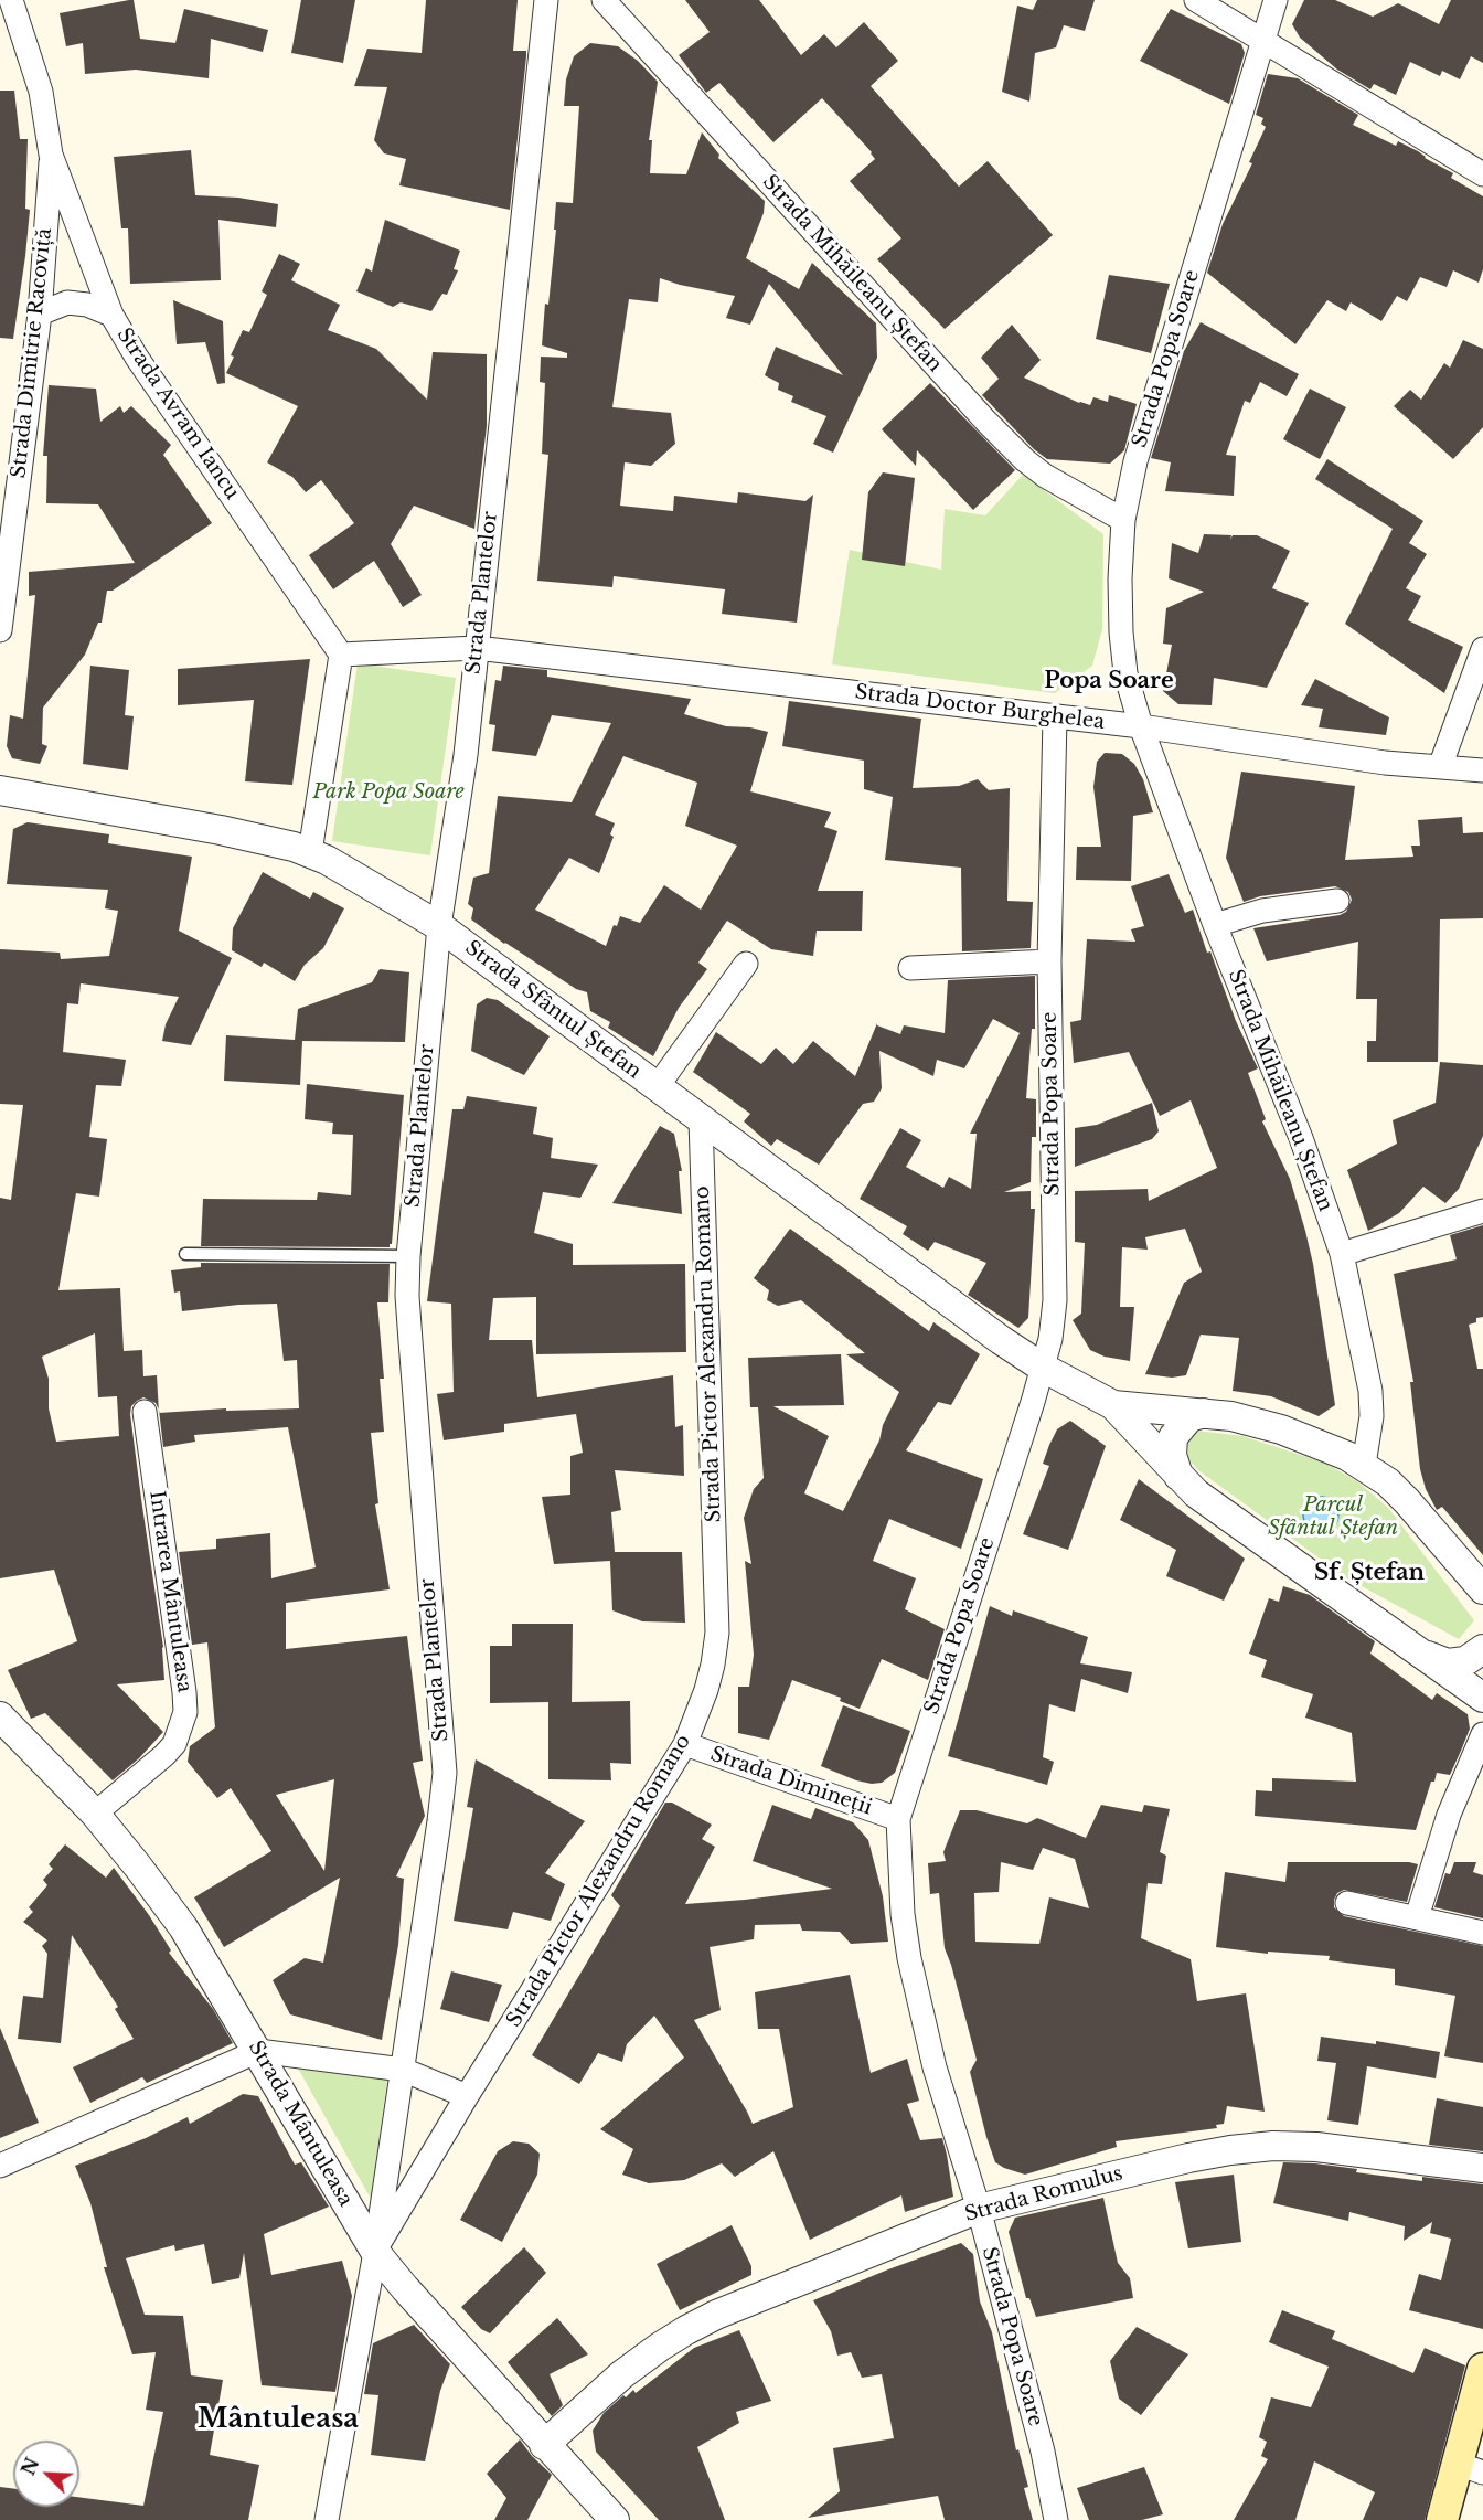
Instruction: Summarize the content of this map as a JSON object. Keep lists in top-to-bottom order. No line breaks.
{"streets":{"street":["Strada Mihăileanu Ștefan","Strada Dimitrie Racoviță","Strada Popa Soare","Strada Avram Iancu","Strada Plantelor","Strada Doctor Burghelea","Strada Sfântul Ștefan","Strada Pictor Alexandru Romano","Intrarea Mântuleasa","Strada Dimineții","Strada Mântuleasa","Strada Romulus"]},"crossings":[["Strada Mihăileanu Ștefan","Strada Popa Soare"],["Strada Mihăileanu Ștefan","Strada Doctor Burghelea"],["Strada Dimitrie Racoviță","Strada Avram Iancu"],["Strada Popa Soare","Strada Doctor Burghelea"],["Strada Popa Soare","Strada Sfântul Ștefan"],["Strada Popa Soare","Strada Dimineții"],["Strada Popa Soare","Strada Romulus"],["Strada Avram Iancu","Strada Doctor Burghelea"],["Strada Plantelor","Strada Doctor Burghelea"],["Strada Plantelor","Strada Sfântul Ștefan"],["Strada Plantelor","Strada Pictor Alexandru Romano"],["Strada Plantelor","Strada Mântuleasa"],["Strada Sfântul Ștefan","Strada Pictor Alexandru Romano"],["Strada Pictor Alexandru Romano","Strada Dimineții"],["Strada Pictor Alexandru Romano","Strada Mântuleasa"],["Intrarea Mântuleasa","Strada Mântuleasa"],["Strada Mântuleasa","Strada Romulus"]],"districts":["Popa Soare","Sf. Ștefan","Mântuleasa"],"parks":["Park Popa Soare","Parcul Sfântul Ștefan"],"north":"top left"}
